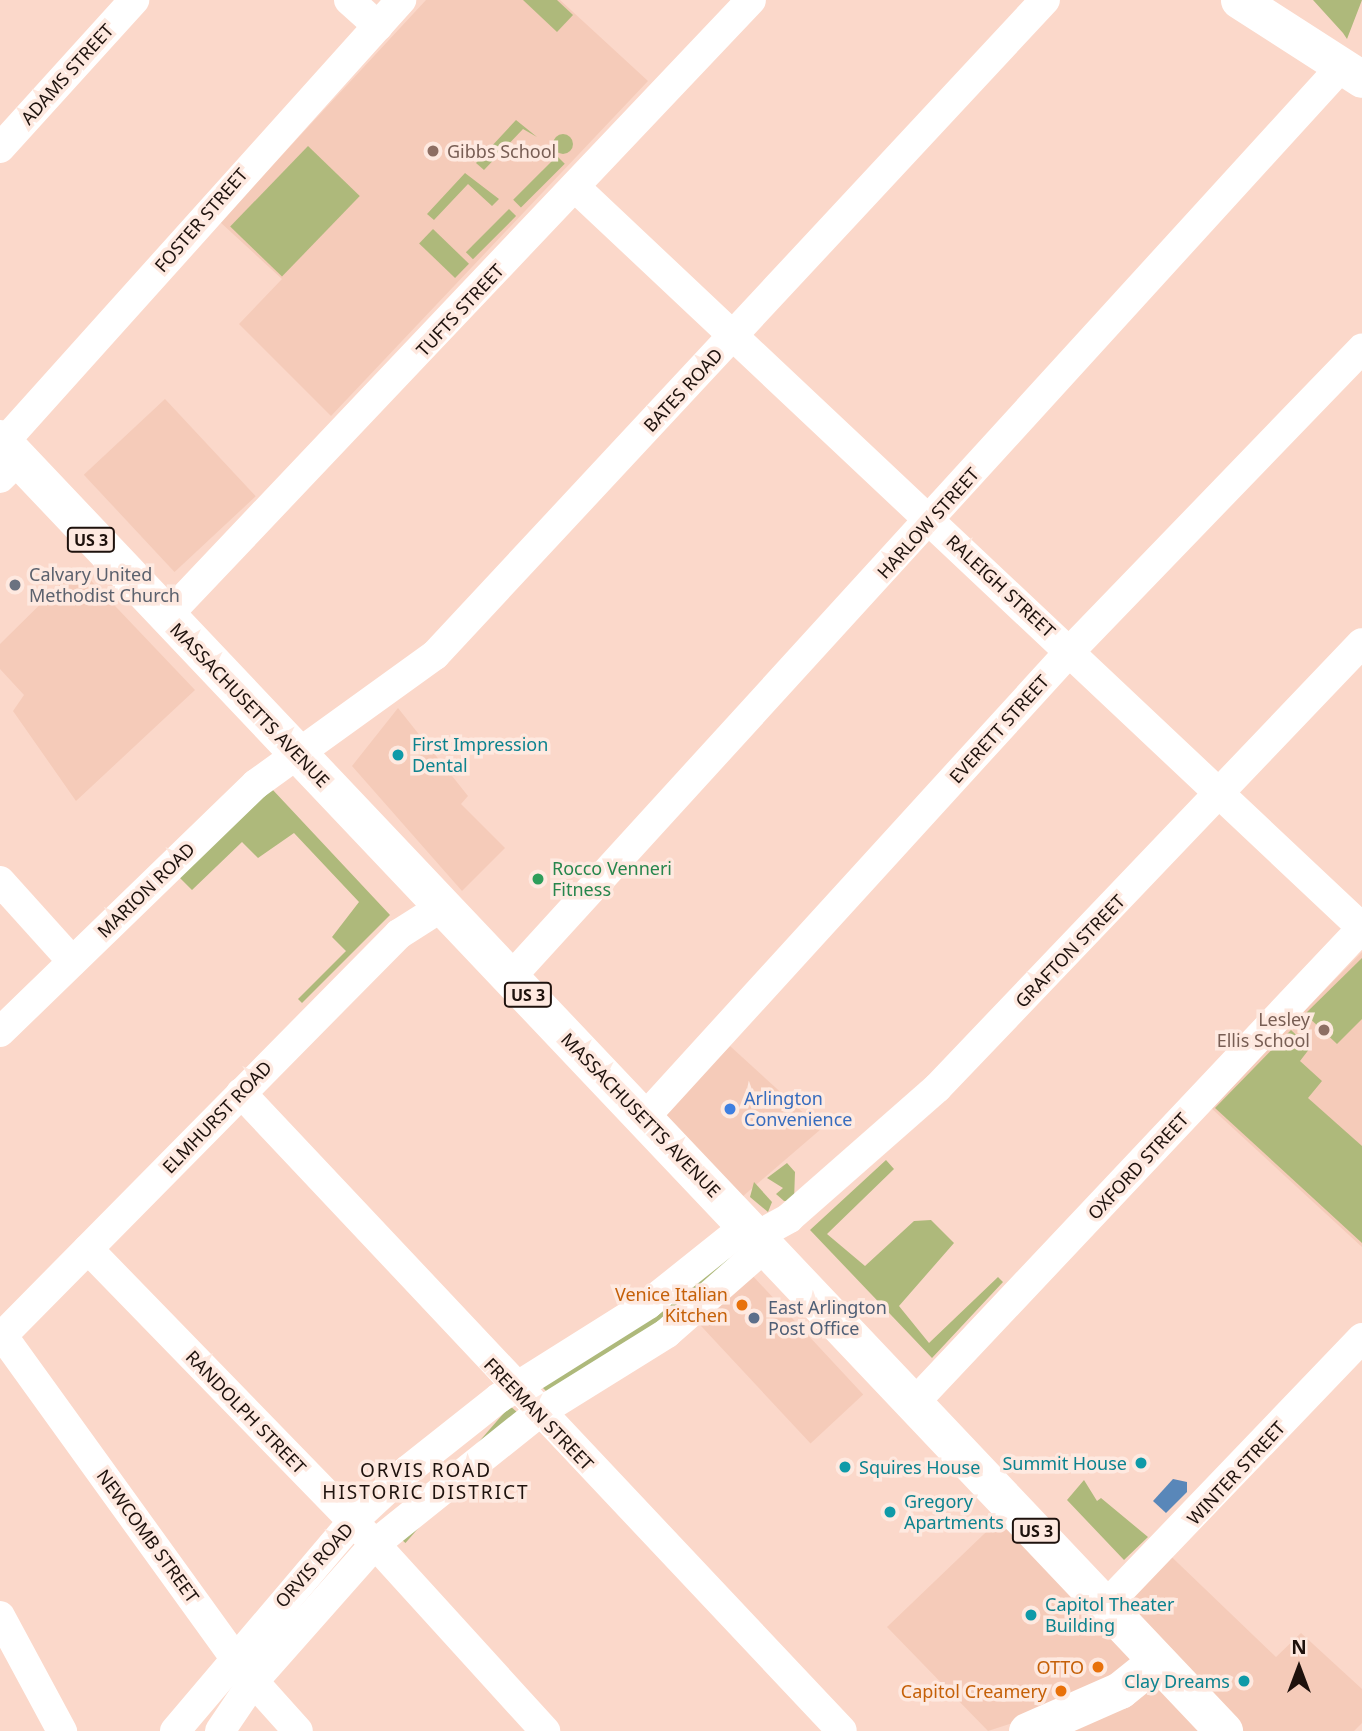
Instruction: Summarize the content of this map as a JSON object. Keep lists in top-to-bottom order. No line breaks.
{"streets":{"highway":["US 3","MASSACHUSETTS AVENUE"],"street":["ADAMS STREET","FOSTER STREET","TUFTS STREET","BATES ROAD","HARLOW STREET","RALEIGH STREET","EVERETT STREET","MARION ROAD","GRAFTON STREET","ELMHURST ROAD","OXFORD STREET","RANDOLPH STREET","FREEMAN STREET","WINTER STREET","NEWCOMB STREET","ORVIS ROAD"]},"crossings":[["FOSTER STREET","MASSACHUSETTS AVENUE"],["TUFTS STREET","RALEIGH STREET"],["TUFTS STREET","MASSACHUSETTS AVENUE"],["BATES ROAD","RALEIGH STREET"],["BATES ROAD","MASSACHUSETTS AVENUE"],["BATES ROAD","MARION ROAD"],["HARLOW STREET","RALEIGH STREET"],["HARLOW STREET","MASSACHUSETTS AVENUE"],["RALEIGH STREET","EVERETT STREET"],["RALEIGH STREET","GRAFTON STREET"],["RALEIGH STREET","OXFORD STREET"],["MASSACHUSETTS AVENUE","EVERETT STREET"],["MASSACHUSETTS AVENUE","MARION ROAD"],["MASSACHUSETTS AVENUE","GRAFTON STREET"],["MASSACHUSETTS AVENUE","ELMHURST ROAD"],["MASSACHUSETTS AVENUE","OXFORD STREET"],["MASSACHUSETTS AVENUE","WINTER STREET"],["MASSACHUSETTS AVENUE","ORVIS ROAD"],["GRAFTON STREET","ORVIS ROAD"],["ELMHURST ROAD","RANDOLPH STREET"],["ELMHURST ROAD","FREEMAN STREET"],["ELMHURST ROAD","NEWCOMB STREET"],["RANDOLPH STREET","ORVIS ROAD"],["FREEMAN STREET","ORVIS ROAD"],["NEWCOMB STREET","ORVIS ROAD"]],"districts":["ORVIS ROAD HISTORIC DISTRICT"],"places":["Gibbs School","Calvary United Methodist Church","First Impression Dental","Rocco Venneri Fitness","Lesley Ellis School","Arlington Convenience","Venice Italian Kitchen","East Arlington Post Office","Summit House","Squires House","Gregory Apartments","Capitol Theater Building","OTTO","Clay Dreams","Capitol Creamery"],"north":"top"}
